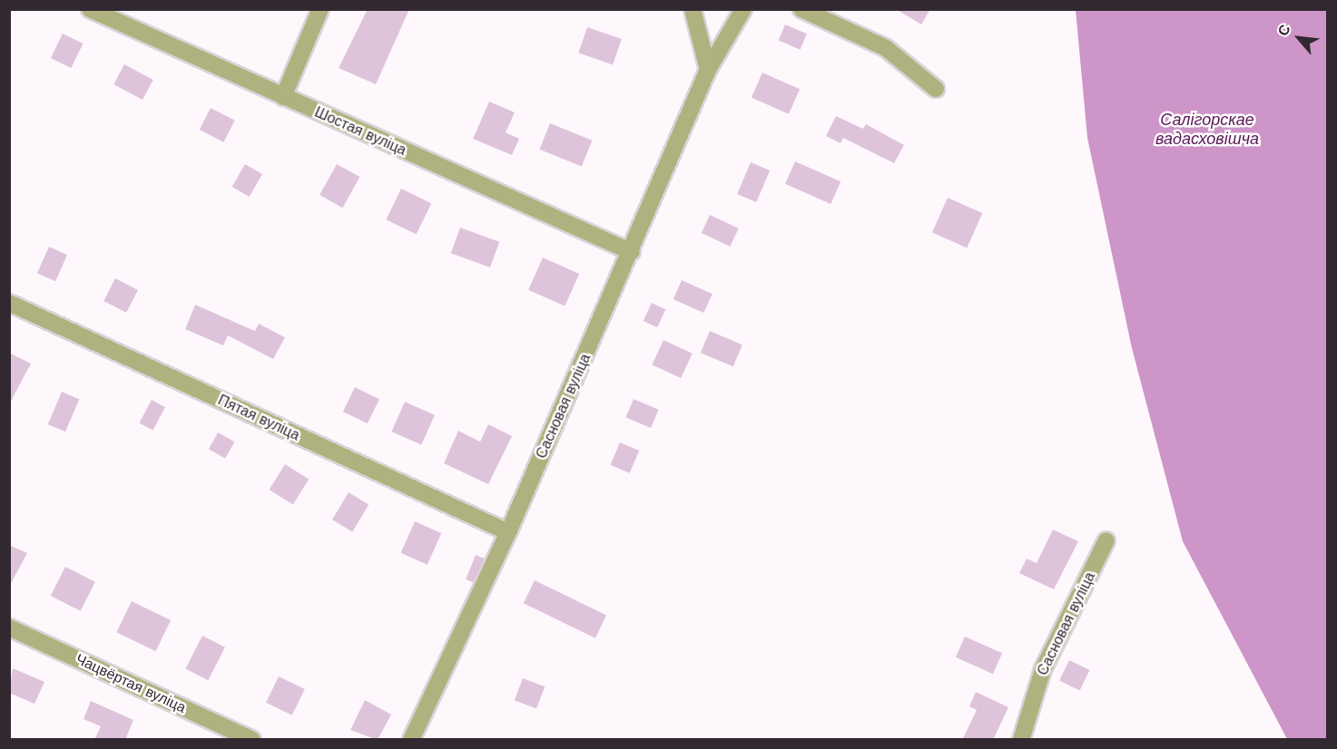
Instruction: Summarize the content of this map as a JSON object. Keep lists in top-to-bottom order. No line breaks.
{"streets":{"street":["Шостая вуліца","Сасновая вуліца","Пятая вуліца","Чацвёртая вуліца"]},"crossings":[["Шостая вуліца","Сасновая вуліца"],["Сасновая вуліца","Пятая вуліца"]],"water":["Салігорскае вадасховішча"],"north":"top left"}
